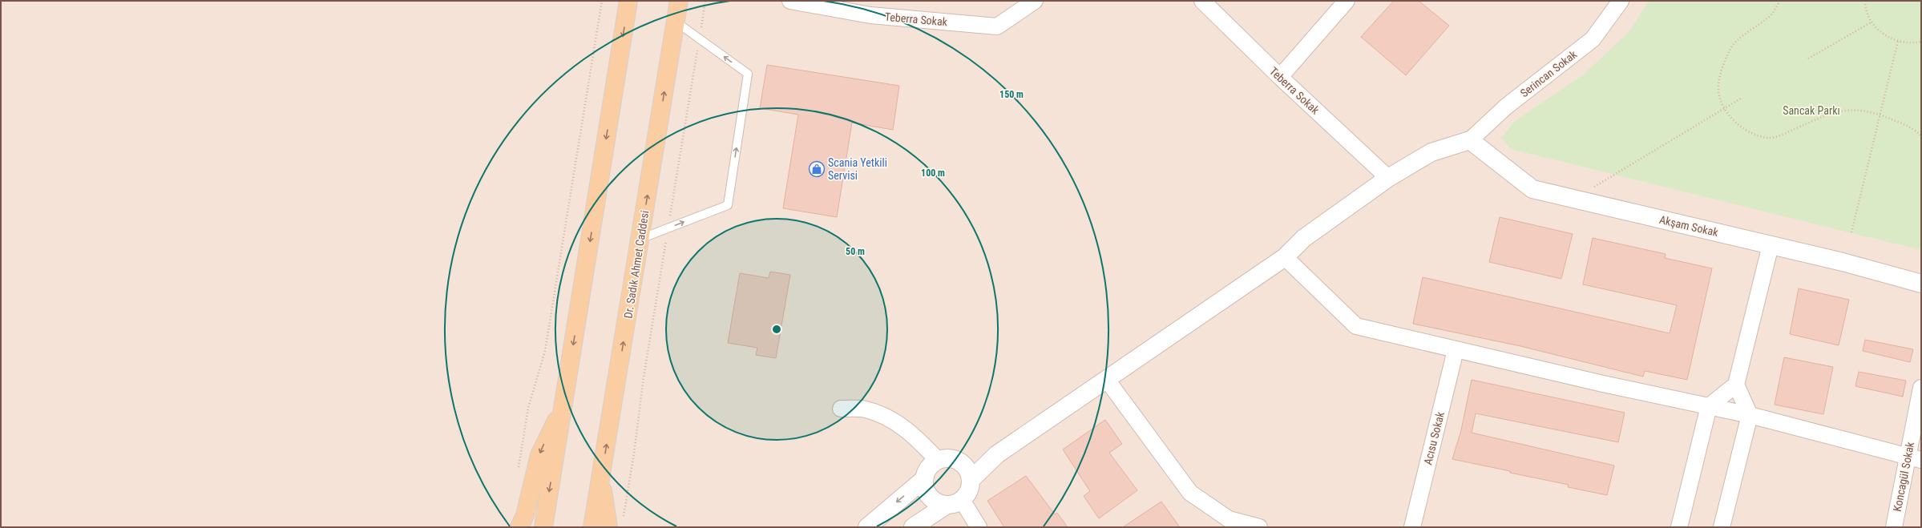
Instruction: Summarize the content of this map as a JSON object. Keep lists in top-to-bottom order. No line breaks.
{"streets":{"main road":["Dr. Sadık Ahmet Caddesi"],"street":["Teberra Sokak","Serincan Sokak","Akşam Sokak","Acısu Sokak","Koncagül Sokak"]},"crossings":[["Serincan Sokak","Akşam Sokak"]],"parks":["Sancak Parkı"],"places":{"shop":["Scania Yetkili Servisi"]},"rings":["150 m","100 m","50 m"]}
